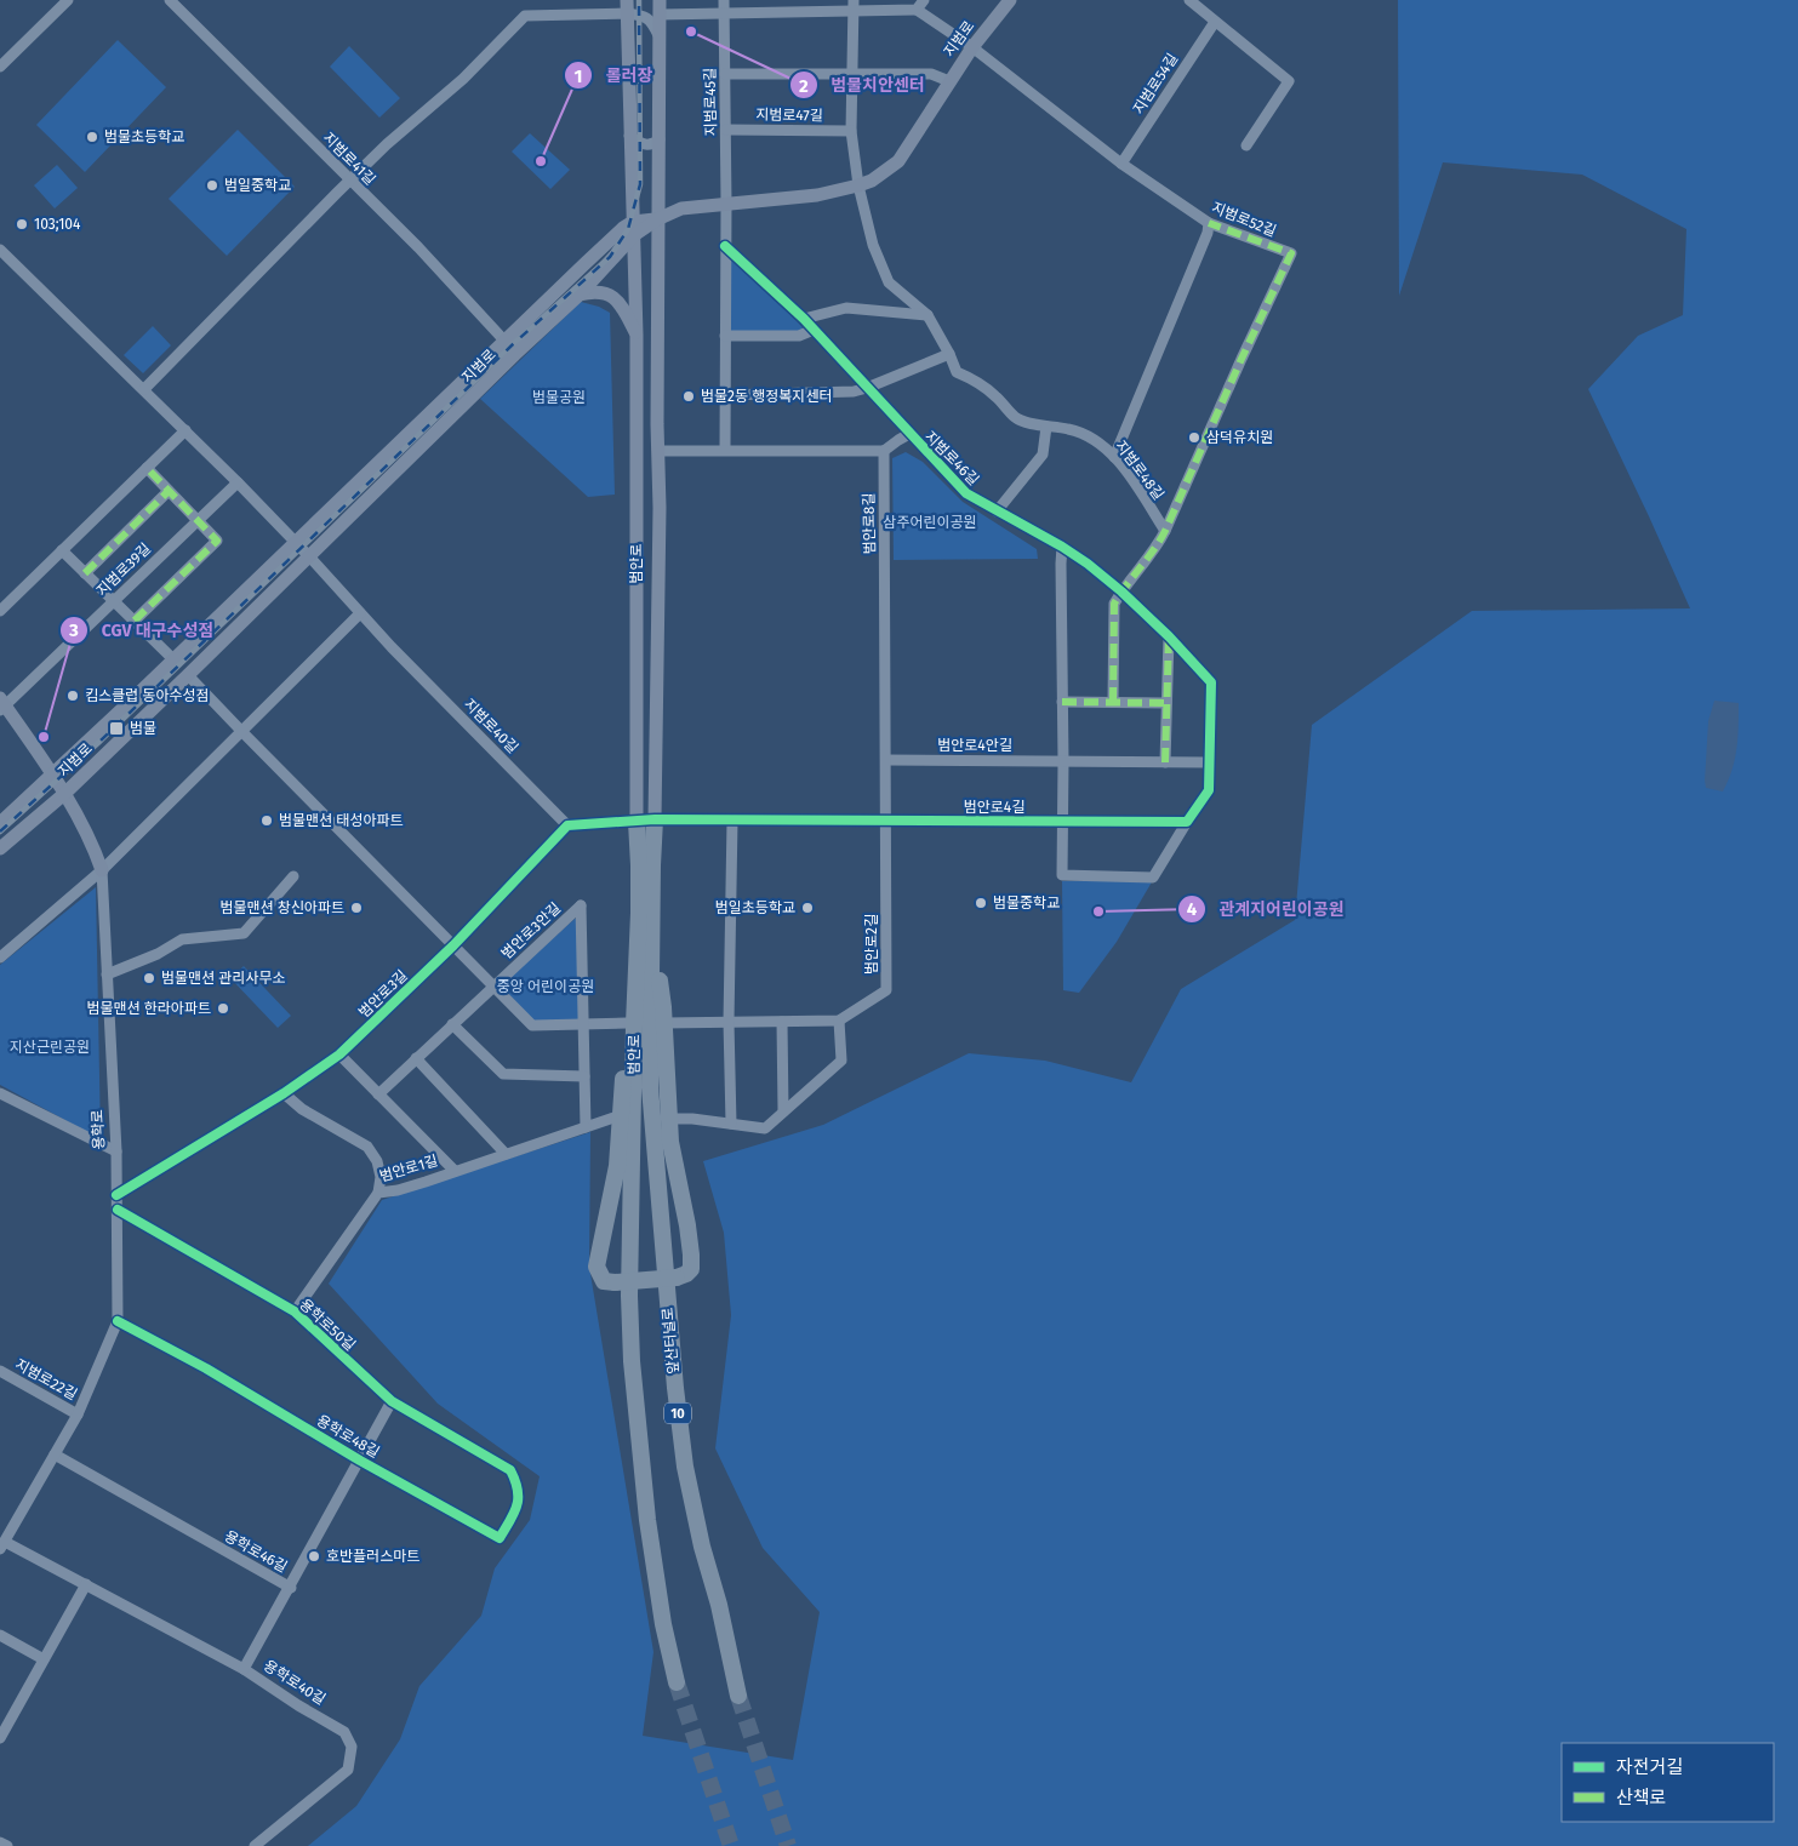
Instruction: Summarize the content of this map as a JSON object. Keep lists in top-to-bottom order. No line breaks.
{"streets":{"highway":["범안로","앞산터널로","10"],"main road":["지범로","용학로"],"street":["지범로54길","지범로45길","지범로47길","지범로41길","지범로52길","지범로46길","지범로48길","범안로8길","지범로39길","지범로40길","범안로4안길","범안로4길","범안로3안길","범안로2길","범안로3길","범안로1길","용학로50길","지범로22길","용학로48길","용학로46길","용학로40길"]},"crossings":[["지범로","지범로45길"],["지범로","지범로52길"],["지범로","지범로48길"],["지범로","범안로"],["지범로","용학로"],["지범로54길","지범로52길"],["지범로45길","지범로47길"],["지범로52길","지범로46길"],["지범로52길","지범로48길"],["지범로46길","범안로4안길"],["범안로8길","범안로4안길"],["범안로8길","범안로4길"],["범안로8길","범안로2길"],["범안로","범안로4길"],["범안로","앞산터널로"],["지범로39길","용학로"],["지범로40길","범안로3길"],["범안로4길","범안로2길"],["범안로3안길","범안로1길"],["범안로3길","용학로"],["용학로","용학로50길"],["용학로","지범로22길"],["용학로","용학로48길"],["용학로","용학로46길"],["용학로","용학로40길"],["범안로1길","용학로50길"],["용학로50길","용학로48길"],["용학로50길","용학로46길"],["용학로48길","용학로46길"]],"parks":["범물공원","삼주어린이공원","중앙 어린이공원","지산근린공원"],"places":{"other":["범물치안센터","범물초등학교","롤러장","범일중학교","103;104","범물2동 행정복지센터","삼덕유치원","킴스클럽 동아수성점","CGV 대구수성점","범물맨션 태성아파트","범물중학교","범물맨션 창신아파트","범일초등학교","관계지어린이공원","범물맨션 관리사무소","범물맨션 한라아파트","호반플러스마트"],"transit":["범물"]},"legend":["자전거길","산책로"]}
